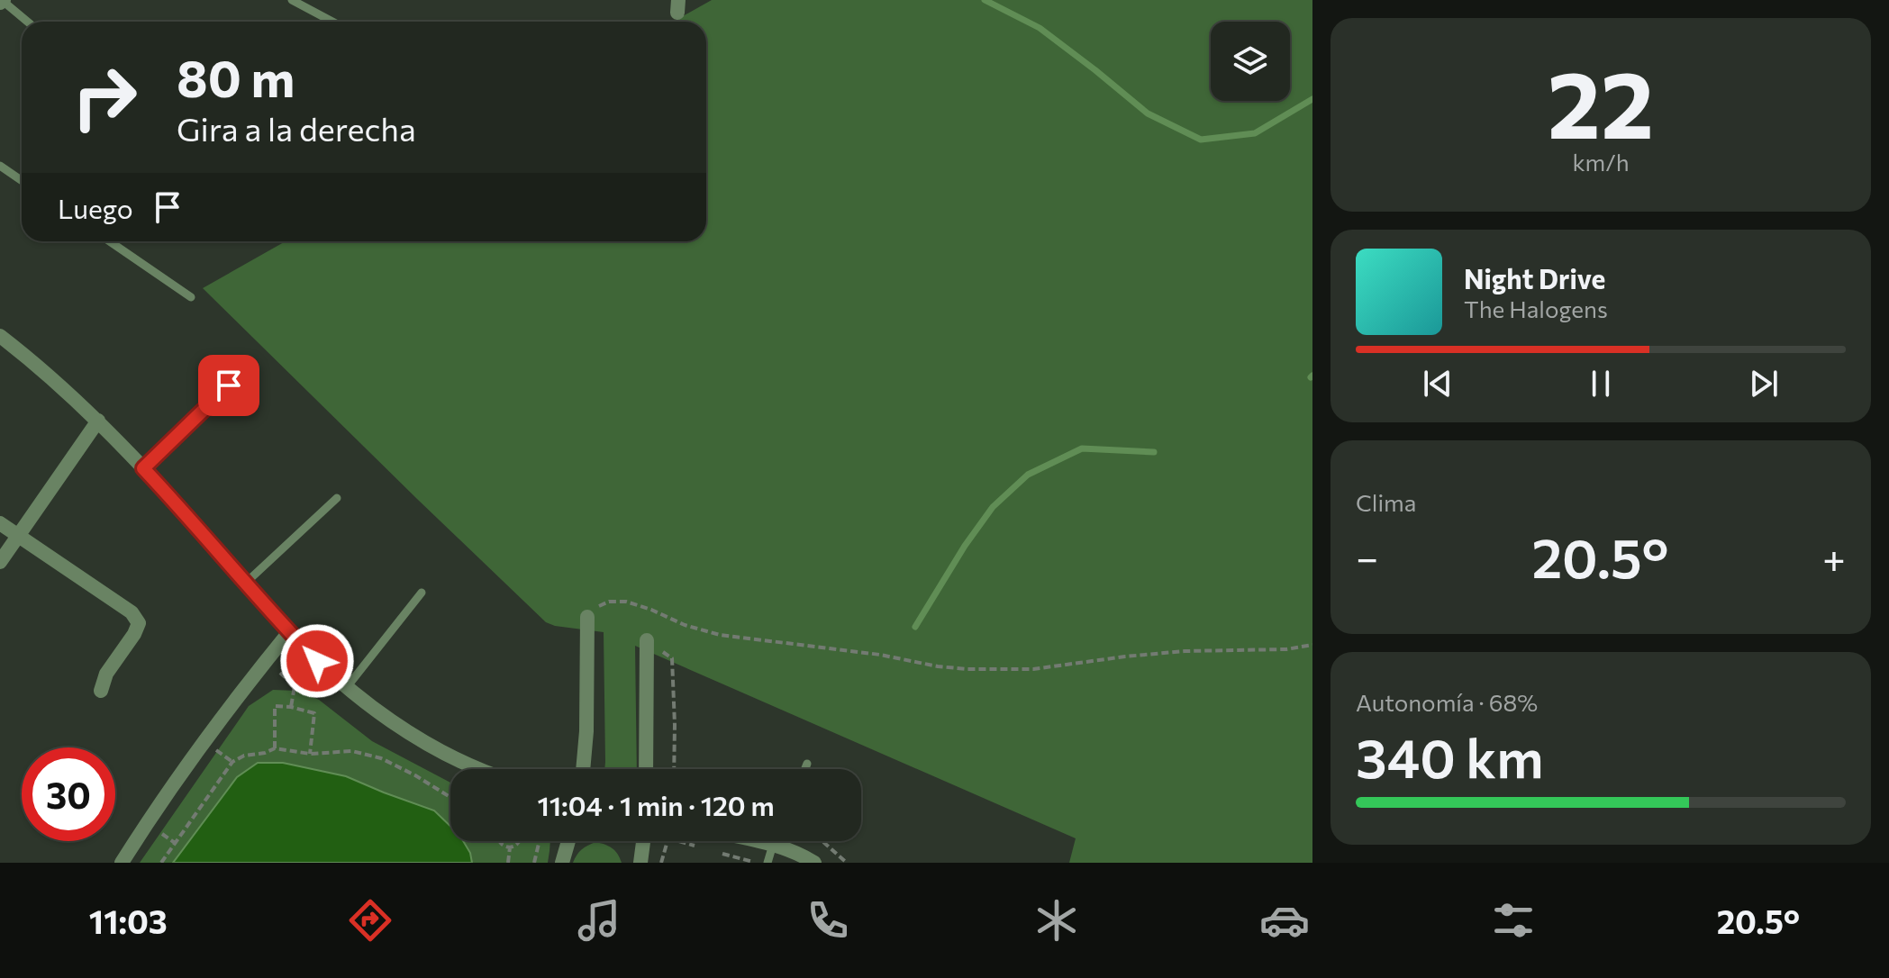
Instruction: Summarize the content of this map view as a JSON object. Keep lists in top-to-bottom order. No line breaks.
{"page":{"tile":[["22","km/h"],"Clima",["Autonomía · 68%","340 km"]],"turn":["80 m","Gira a la derecha"],"then":"Luego","song":["Night Drive","The Halogens"],"heat":["−","20.5°","+"],"limit":"30","trip":"11:04 · 1 min · 120 m","tabs":["11:03","20.5°"]}}
